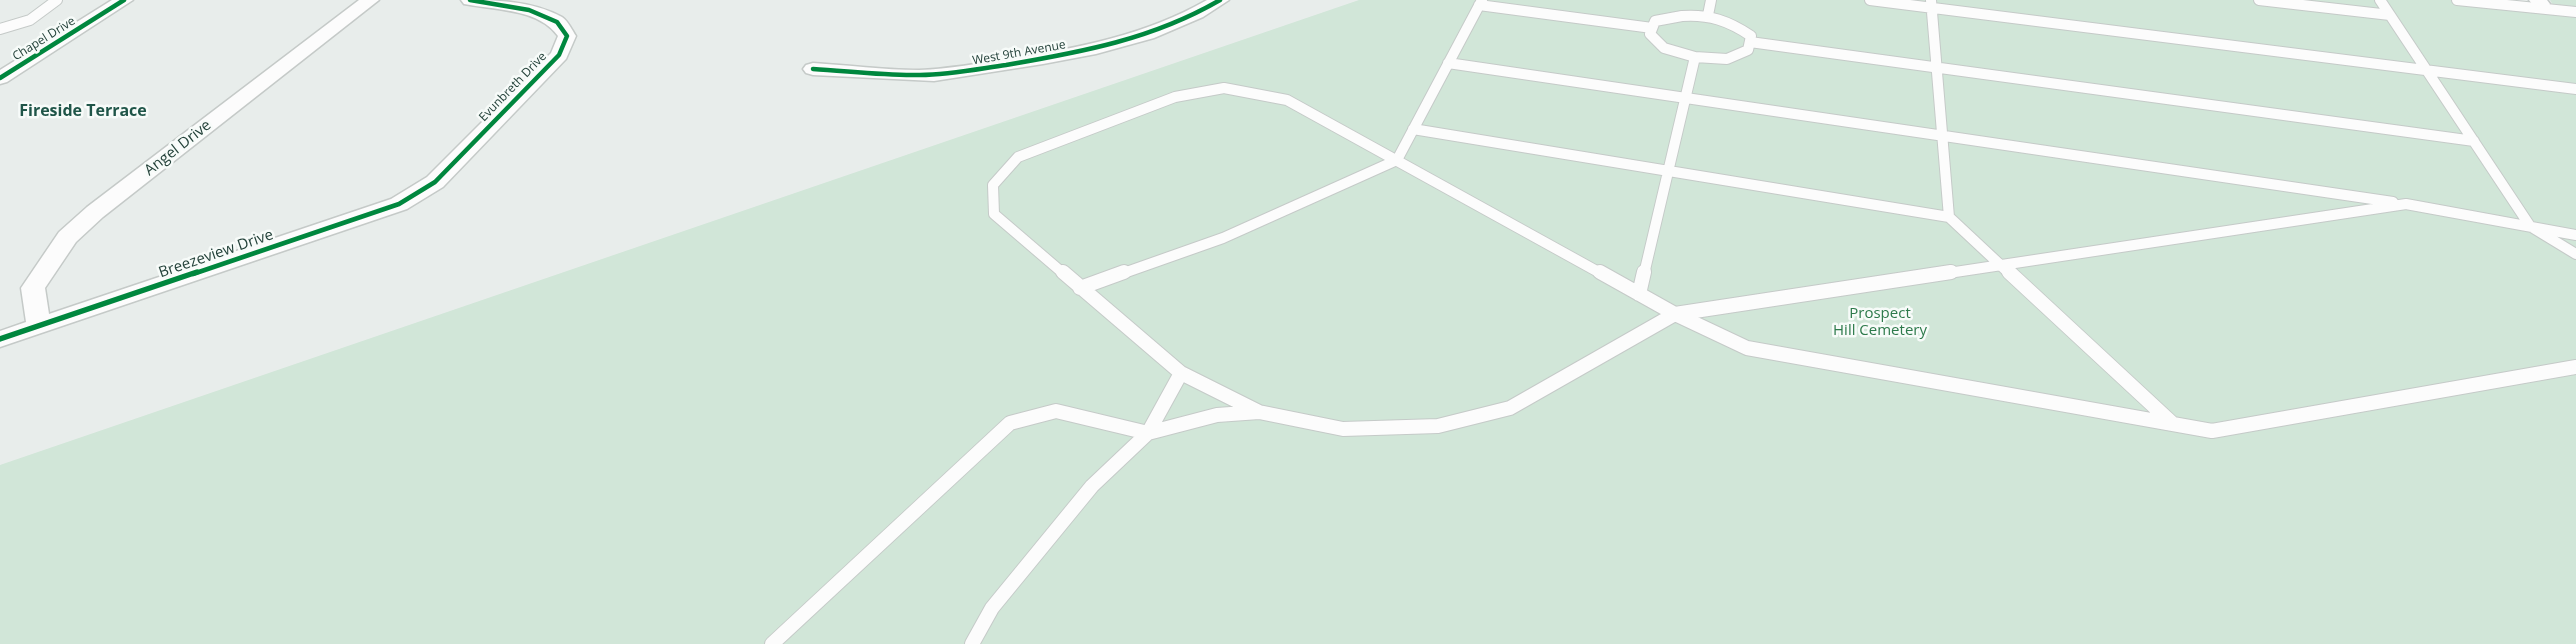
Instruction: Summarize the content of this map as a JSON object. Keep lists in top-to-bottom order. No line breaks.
{"streets":{"street":["Chapel Drive","West 9th Avenue","Evunbreth Drive","Angel Drive","Breezeview Drive"]},"crossings":[["Evunbreth Drive","Breezeview Drive"],["Angel Drive","Breezeview Drive"]],"districts":["Fireside Terrace"],"parks":["Prospect Hill Cemetery"]}
